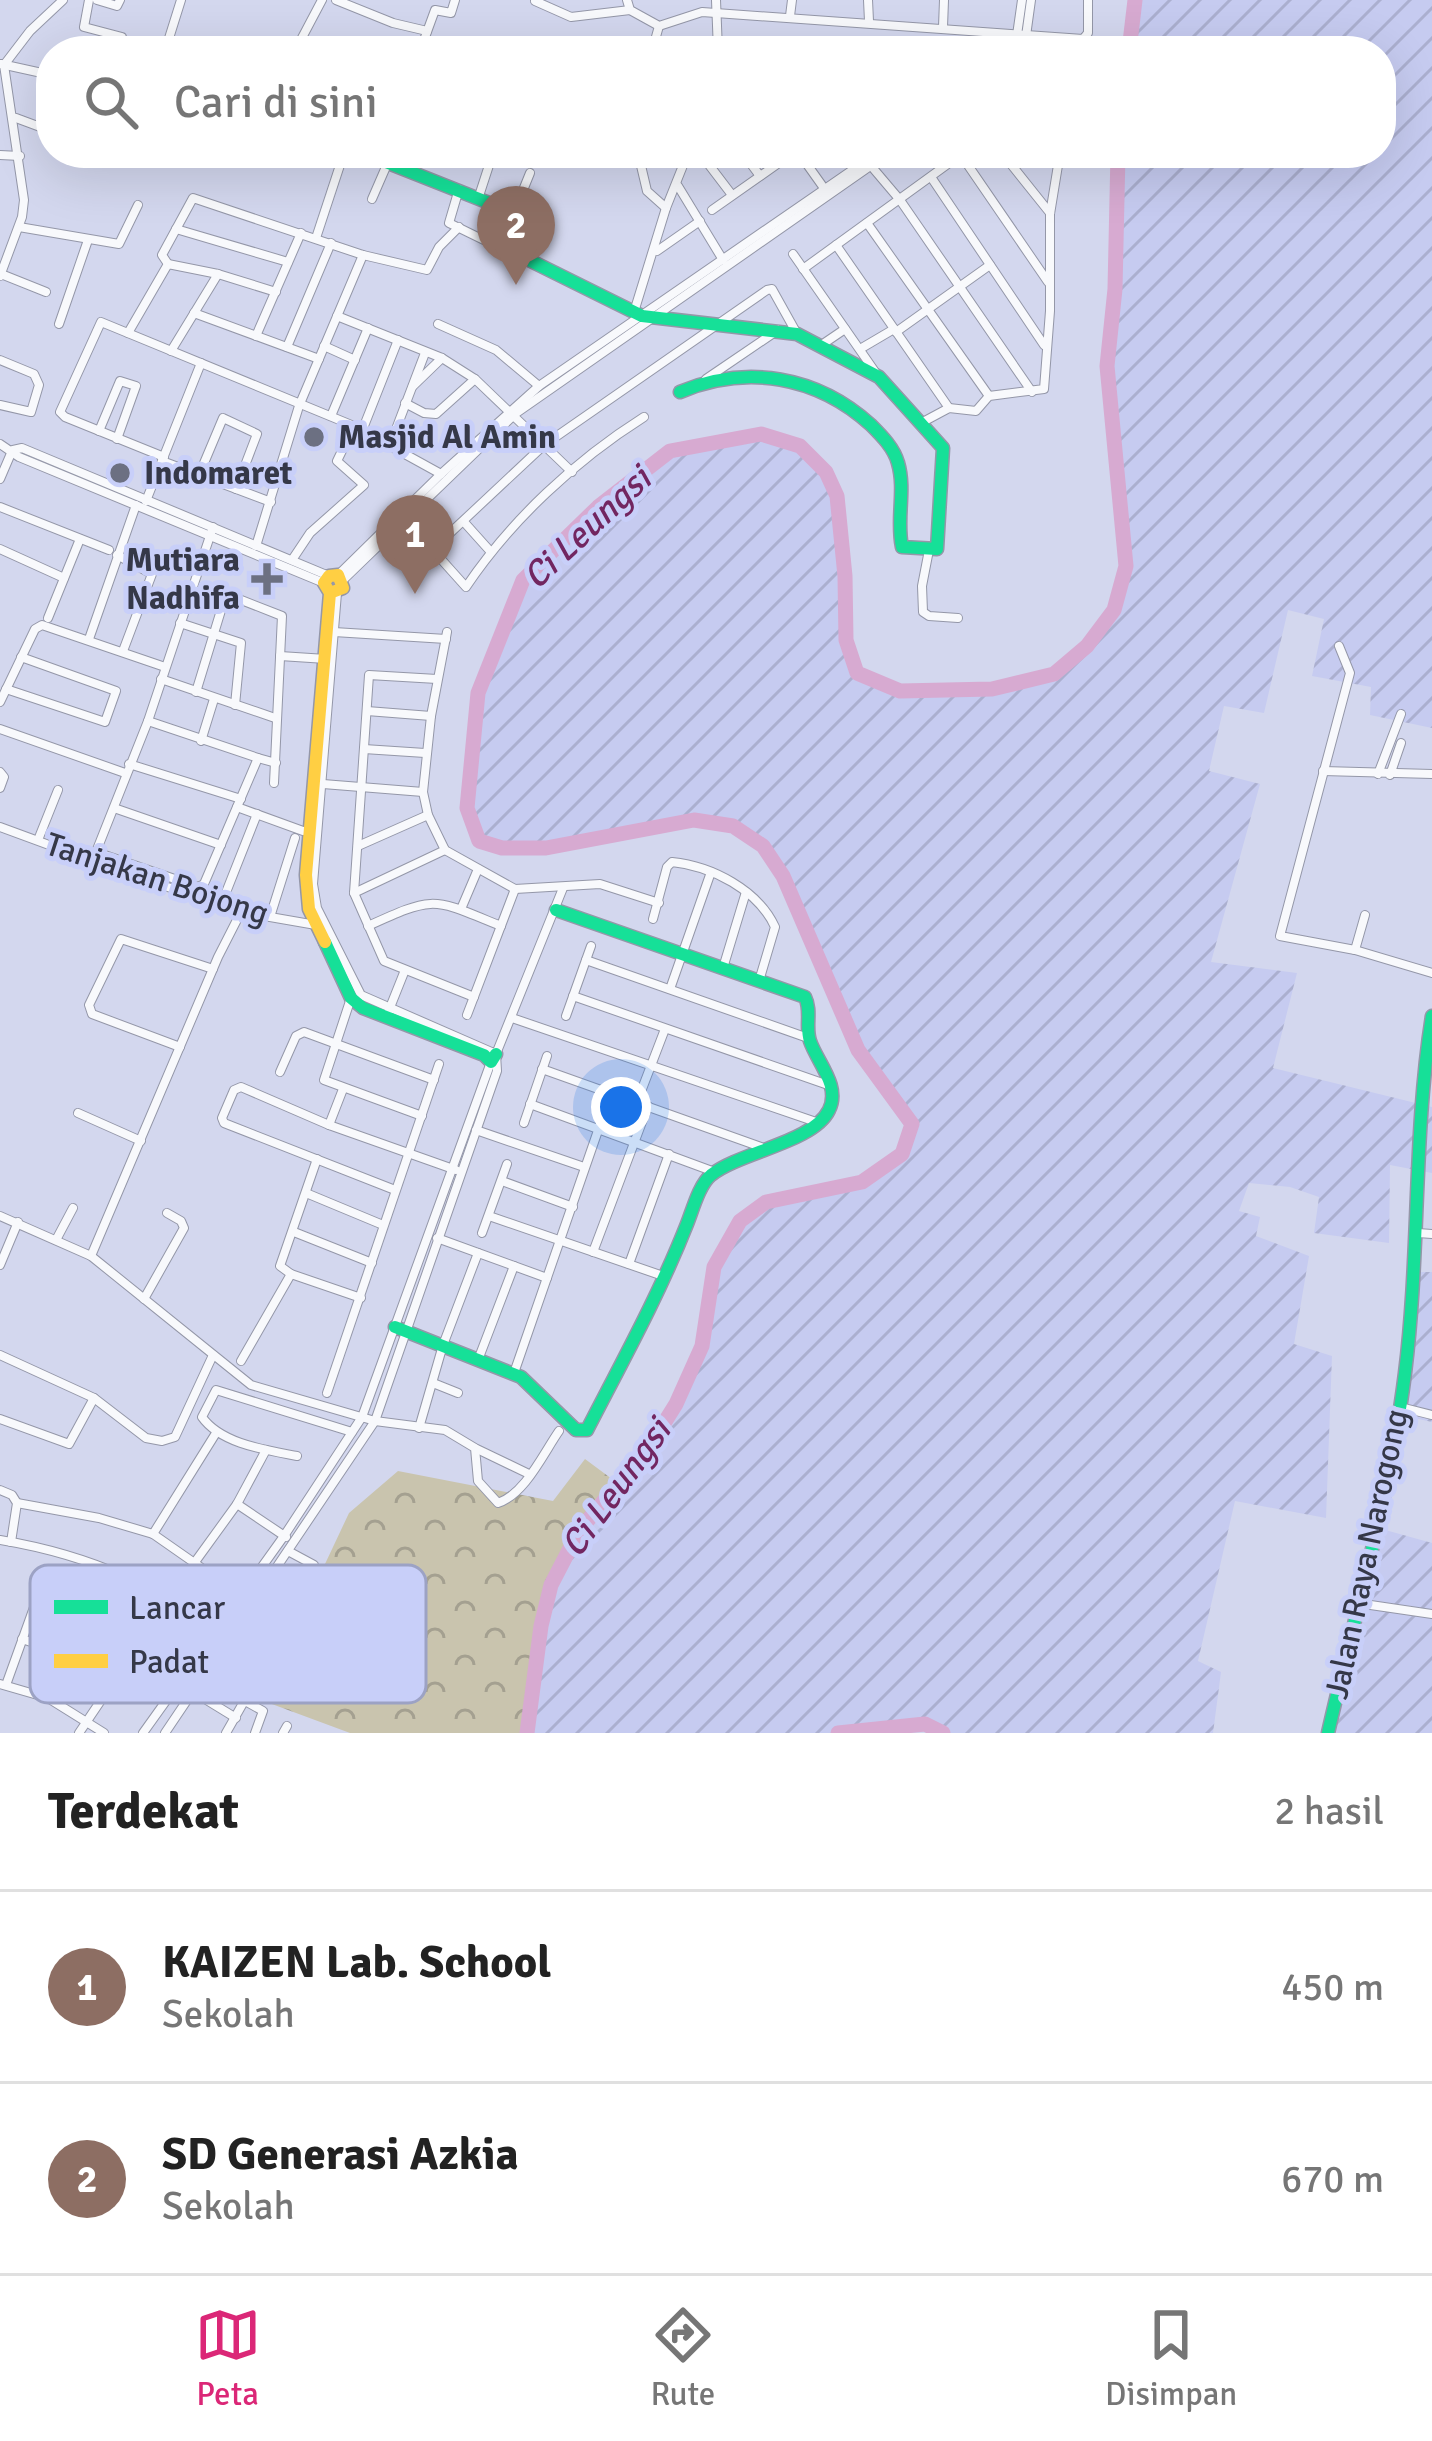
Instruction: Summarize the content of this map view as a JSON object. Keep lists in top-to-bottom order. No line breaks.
{"streets":{"street":["Tanjakan Bojong","Jalan Raya Narogong"]},"water":["Ci Leungsi"],"places":{"other":["Masjid Al Amin","Indomaret"],"health":["Mutiara Nadhifa"]},"legend":["Lancar","Padat"],"page":{"search":"Cari di sini","pins":["2","1"],"heading":["Terdekat","2 hasil"],"list":[{"mark":"1","name":"KAIZEN Lab. School","note":"Sekolah","value":"450 m"},{"mark":"2","name":"SD Generasi Azkia","note":"Sekolah","value":"670 m"}],"nav":["Peta","Rute","Disimpan"]}}
